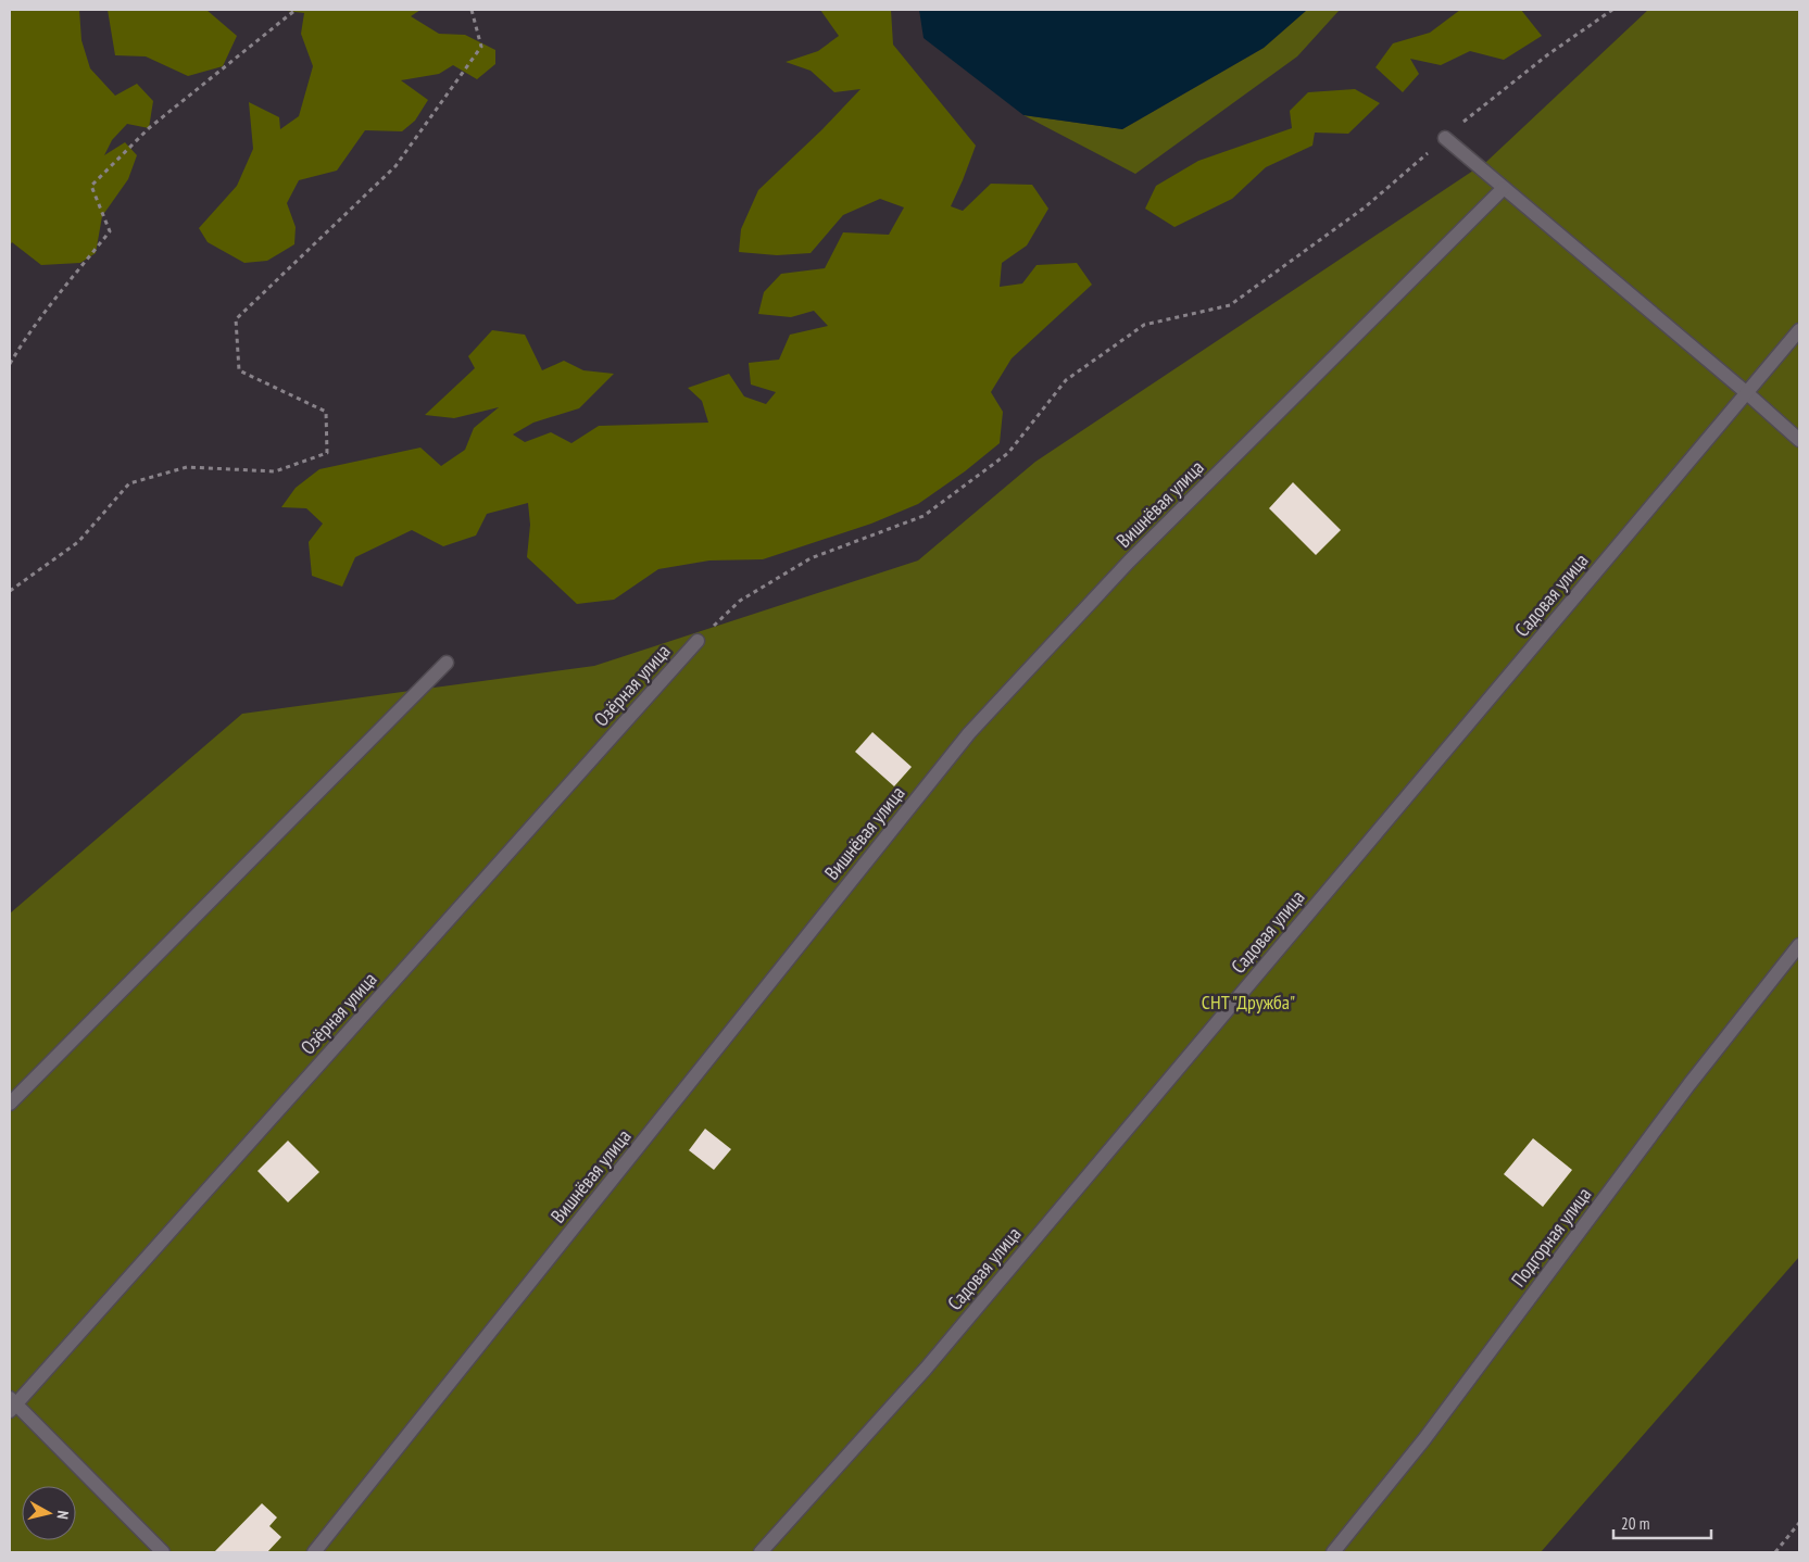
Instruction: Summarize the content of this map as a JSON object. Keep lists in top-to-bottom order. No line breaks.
{"streets":{"lane":["Вишнёвая улица","Садовая улица","Озёрная улица","Подгорная улица"]},"parks":["СНТ \"Дружба\""],"scale_bar":"20 m","north":"right"}
